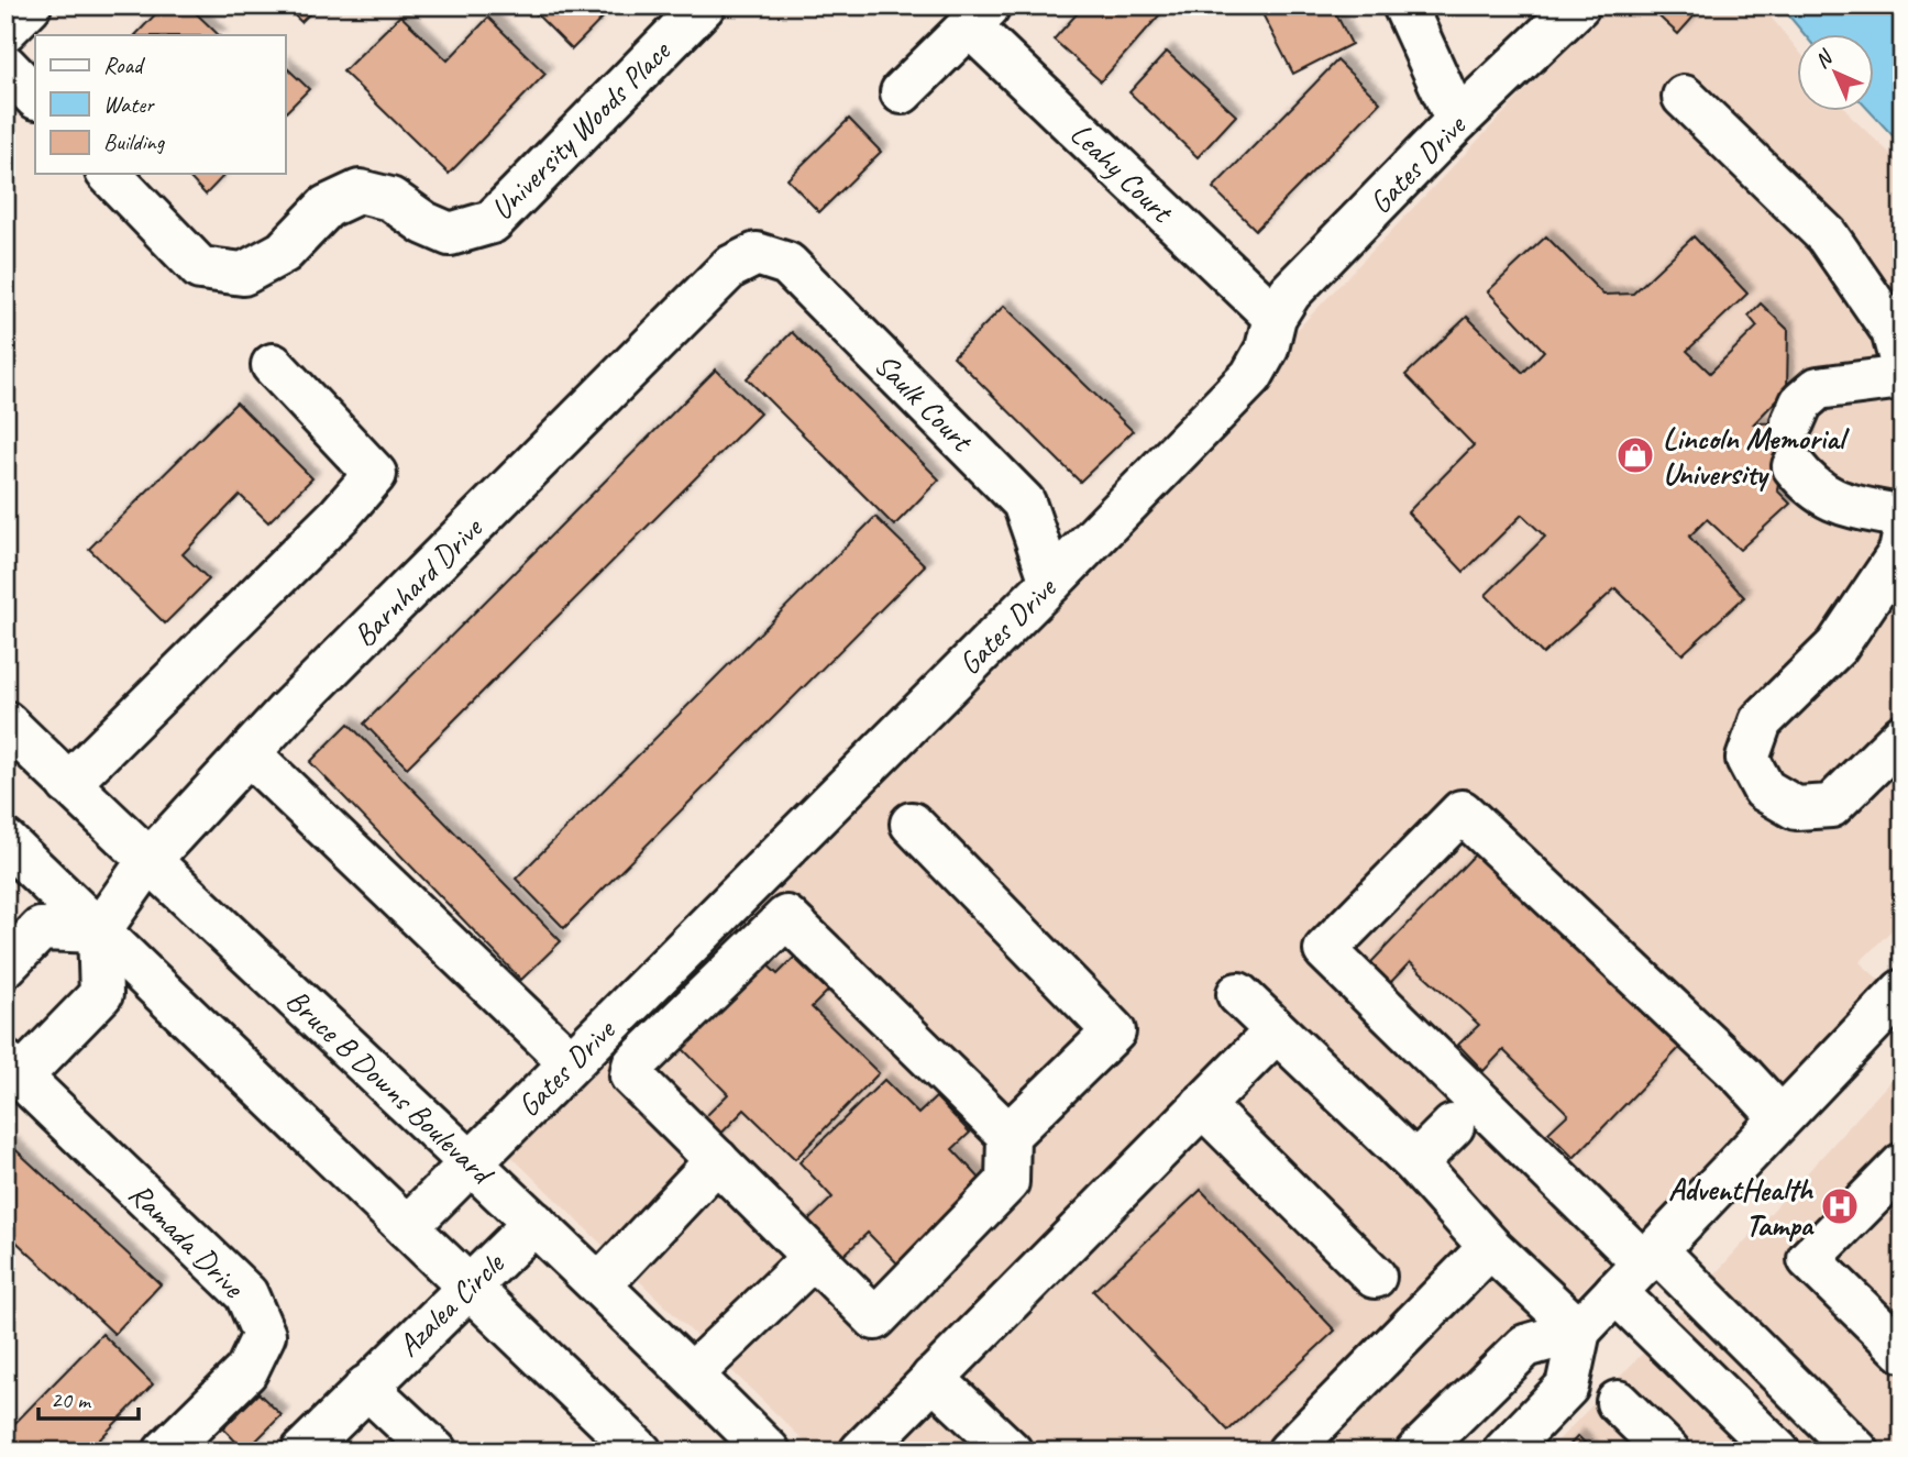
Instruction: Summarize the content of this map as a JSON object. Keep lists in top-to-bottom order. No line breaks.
{"streets":{"street":["University Woods Place","Gates Drive","Leahy Court","Saulk Court","Barnhard Drive","Bruce B Downs Boulevard","Ramada Drive","Azalea Circle"]},"crossings":[["Gates Drive","Leahy Court"],["Gates Drive","Saulk Court"],["Gates Drive","Bruce B Downs Boulevard"],["Saulk Court","Barnhard Drive"],["Barnhard Drive","Bruce B Downs Boulevard"],["Barnhard Drive","Ramada Drive"],["Bruce B Downs Boulevard","Azalea Circle"]],"places":{"shop":["Lincoln Memorial University"],"hospital":["AdventHealth Tampa"]},"legend":["Road","Water","Building"],"scale_bar":"20 m","north":"top left"}
